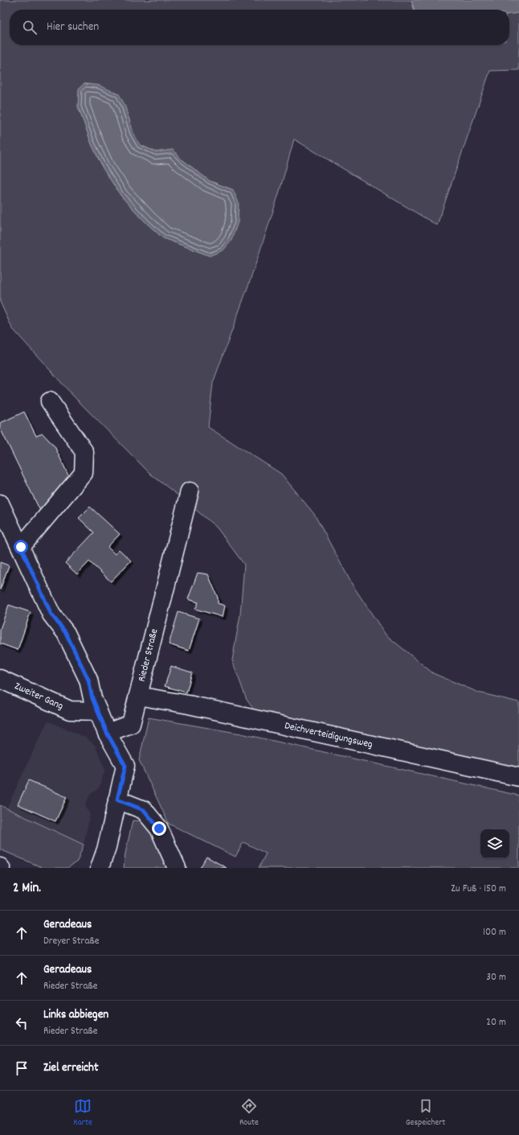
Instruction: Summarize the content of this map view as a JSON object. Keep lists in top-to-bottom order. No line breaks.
{"streets":{"street":["Rieder Straße","Zweiter Gang","Deichverteidigungsweg"]},"crossings":[["Rieder Straße","Deichverteidigungsweg"]],"page":{"search":"Hier suchen","heading":["2 Min.","Zu Fuß · 150 m"],"list":[["Geradeaus","Dreyer Straße","100 m"],["Geradeaus","Rieder Straße","30 m"],["Links abbiegen","Rieder Straße","20 m"],"Ziel erreicht"],"nav":["Karte","Route","Gespeichert"]}}
